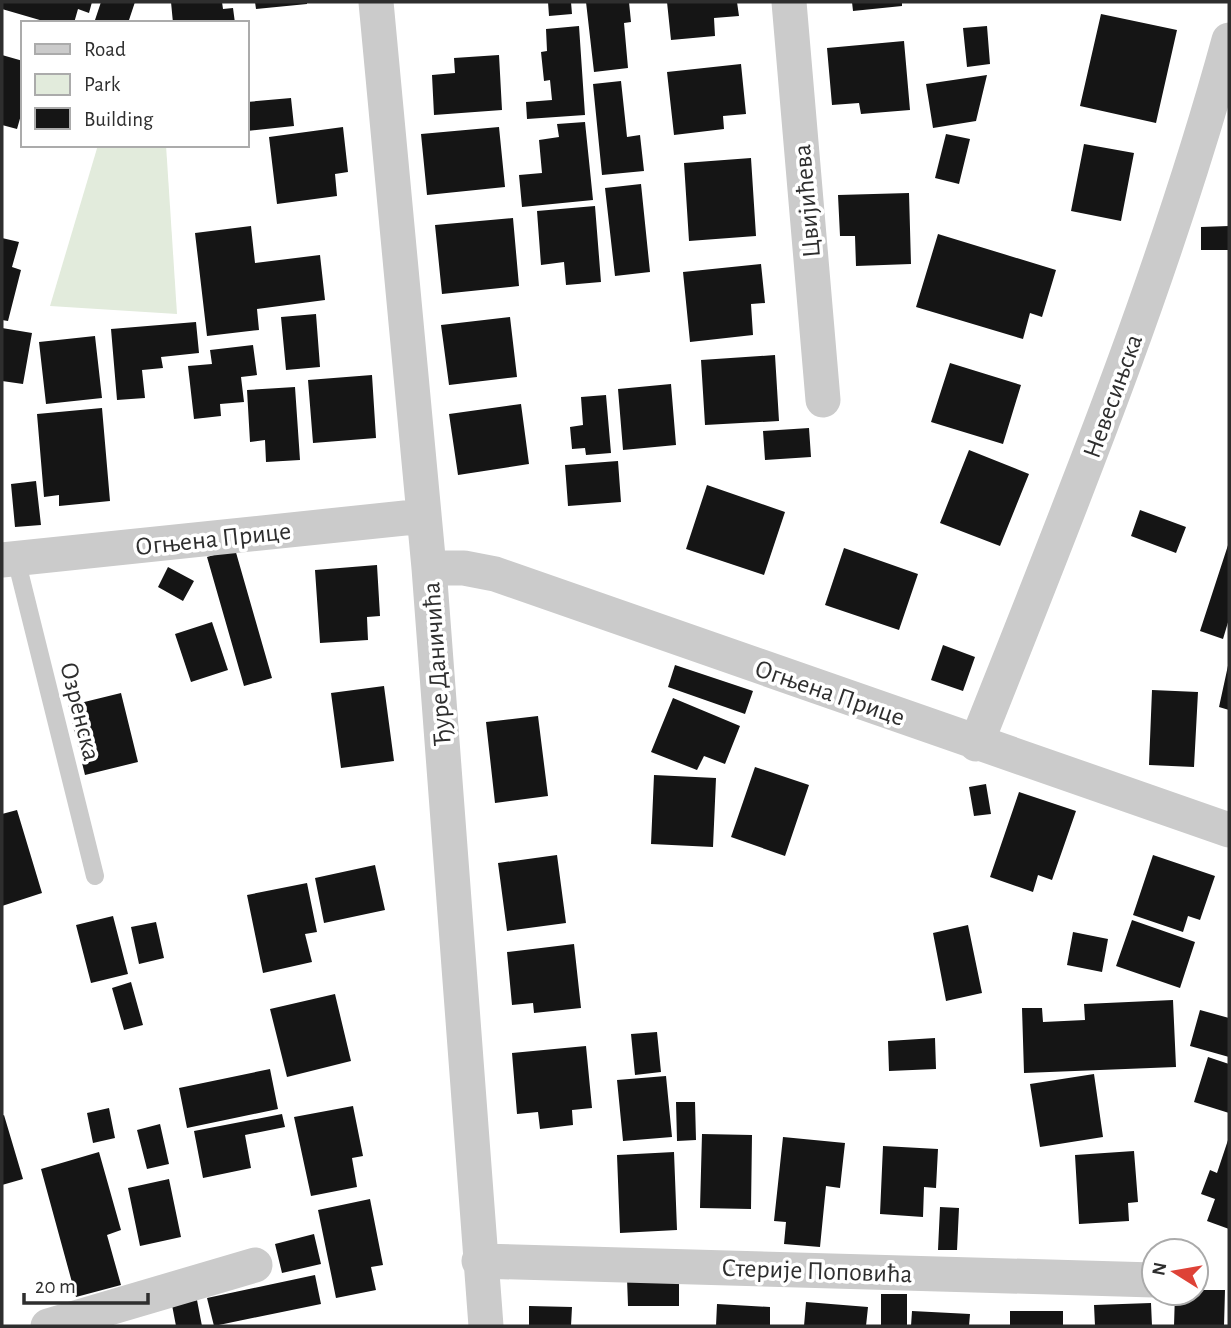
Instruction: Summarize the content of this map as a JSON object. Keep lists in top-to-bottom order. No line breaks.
{"streets":{"street":["Цвијићева","Невесињска","Огњена Прице","Ђуре Даничића","Стерије Поповића"],"lane":["Озренска"]},"crossings":[["Невесињска","Огњена Прице"],["Огњена Прице","Ђуре Даничића"],["Огњена Прице","Озренска"],["Ђуре Даничића","Стерије Поповића"]],"legend":["Road","Park","Building"],"scale_bar":"20 m","north":"left"}
